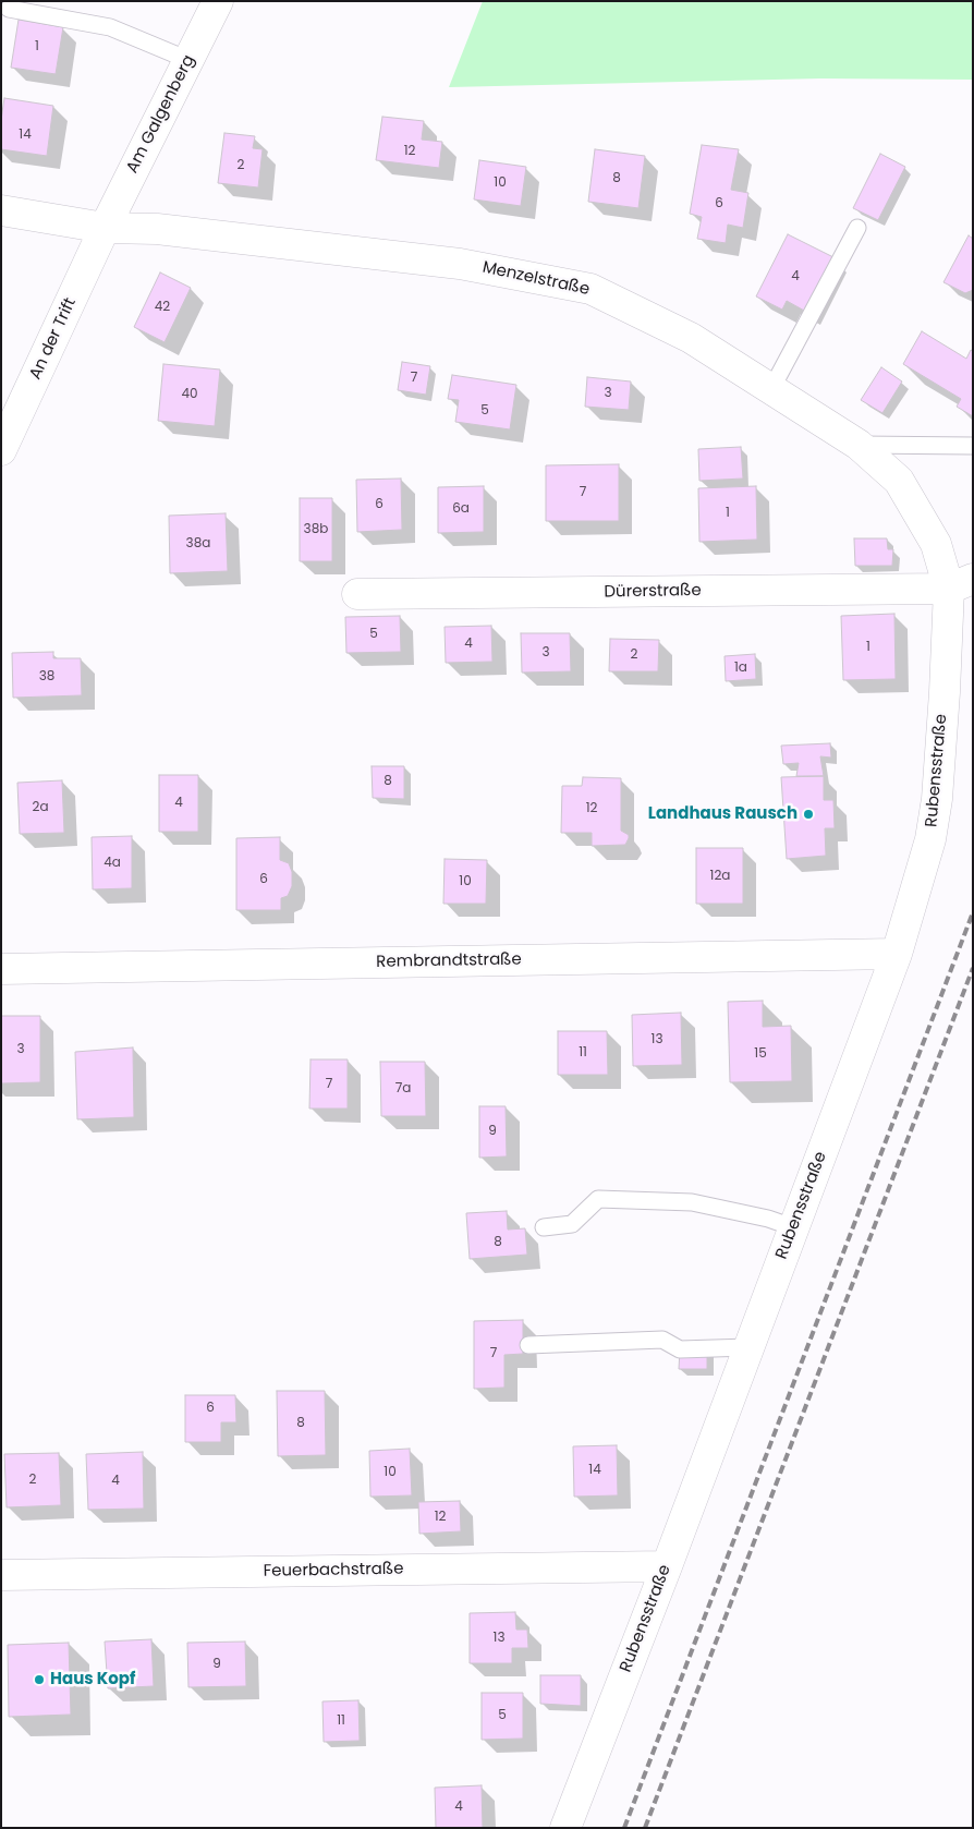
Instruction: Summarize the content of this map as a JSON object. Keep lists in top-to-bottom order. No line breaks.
{"streets":{"street":["Am Galgenberg","Menzelstraße","An der Trift","Dürerstraße","Rubensstraße","Rembrandtstraße","Feuerbachstraße"]},"crossings":[["Am Galgenberg","Menzelstraße"],["Am Galgenberg","An der Trift"],["Menzelstraße","An der Trift"],["Menzelstraße","Dürerstraße"],["Menzelstraße","Rubensstraße"],["Dürerstraße","Rubensstraße"],["Rubensstraße","Rembrandtstraße"],["Rubensstraße","Feuerbachstraße"]],"places":["Landhaus Rausch","Haus Kopf"],"house_numbers":["1","14","12","2","8","10","6","4","42","7","3","40","5","7","6","6a","1","38b","38a","5","4","1","3","2","1a","38","8","4","2a","12","4a","12a","6","10","13","3","11","15","7","7a","9","8","7","6","8","14","10","2","4","12","13","9","5","11","4"]}
